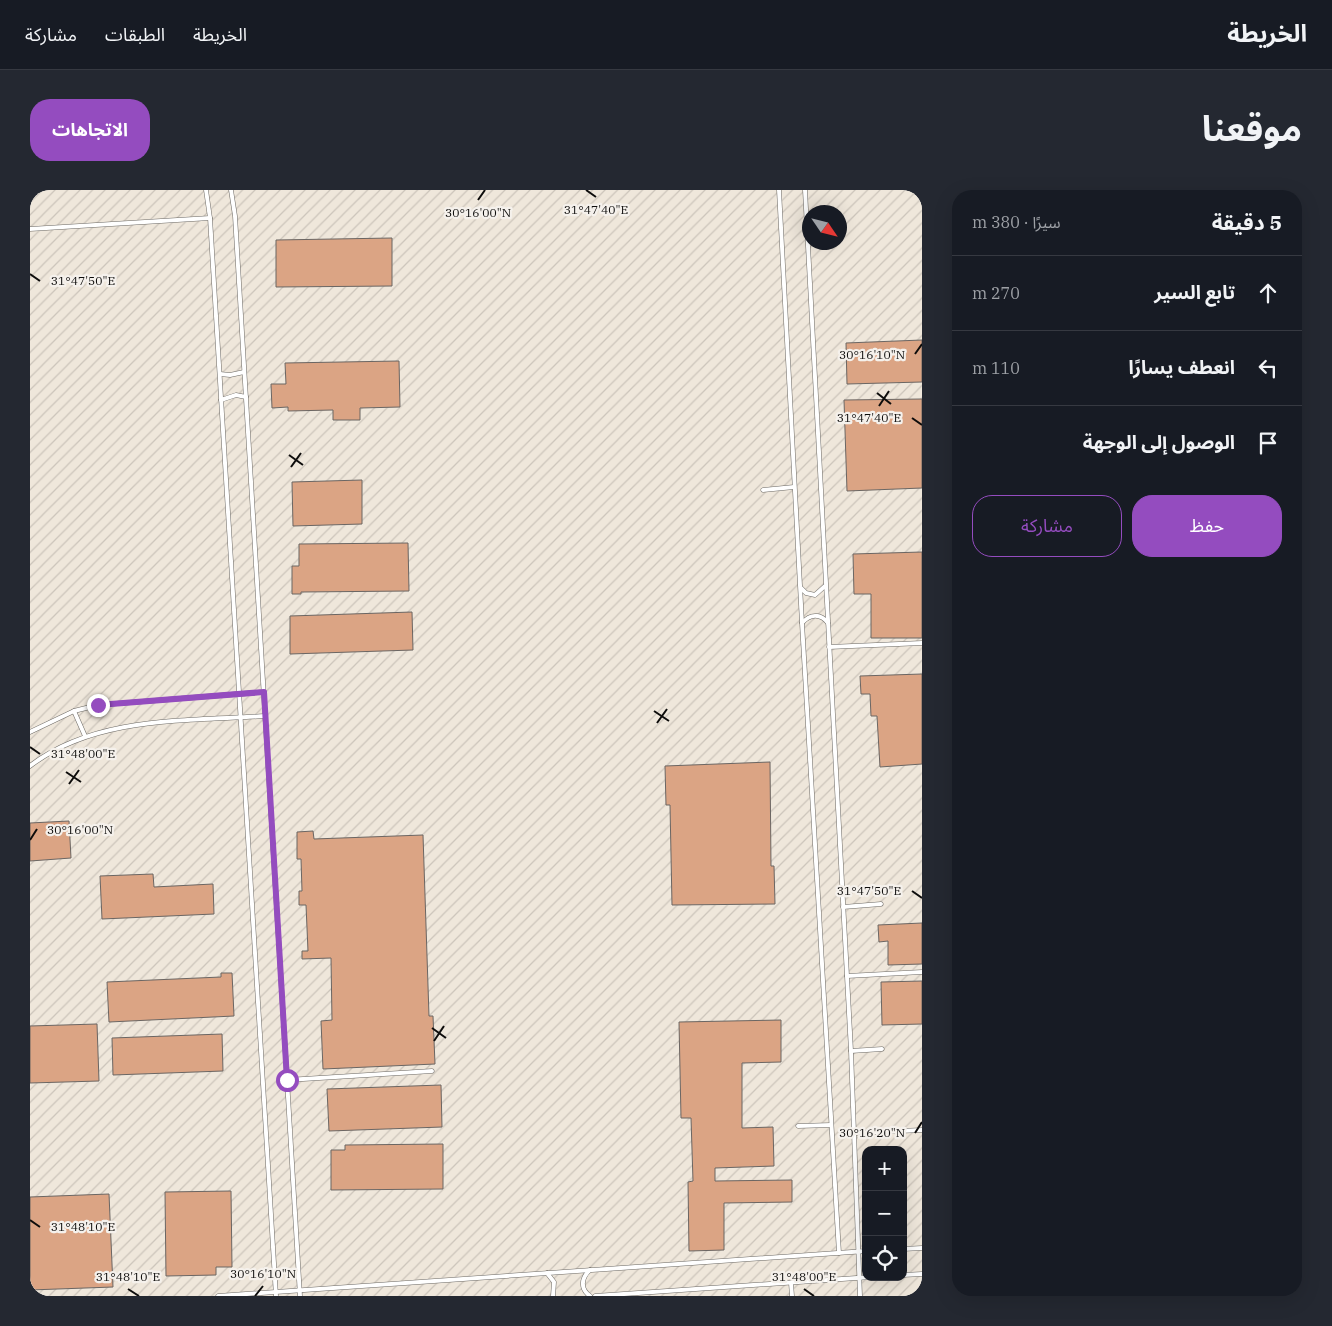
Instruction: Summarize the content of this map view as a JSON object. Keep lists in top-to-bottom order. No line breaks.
{"north":"bottom right","page":{"header":"الخريطة","nav":["الخريطة","الطبقات","مشاركة"],"title":"موقعنا","buttons":["الاتجاهات",["حفظ","مشاركة"]],"heading":["5 دقيقة","سيرًا · 380 m"],"list":[["تابع السير","270 m"],["انعطف يسارًا","110 m"],"الوصول إلى الوجهة"],"map_buttons":["+","−"]},"coordinates":["31°47'40\"E","30°16'00\"N","31°47'50\"E","30°16'10\"N","31°48'00\"E","30°16'20\"N","31°48'10\"E"]}
